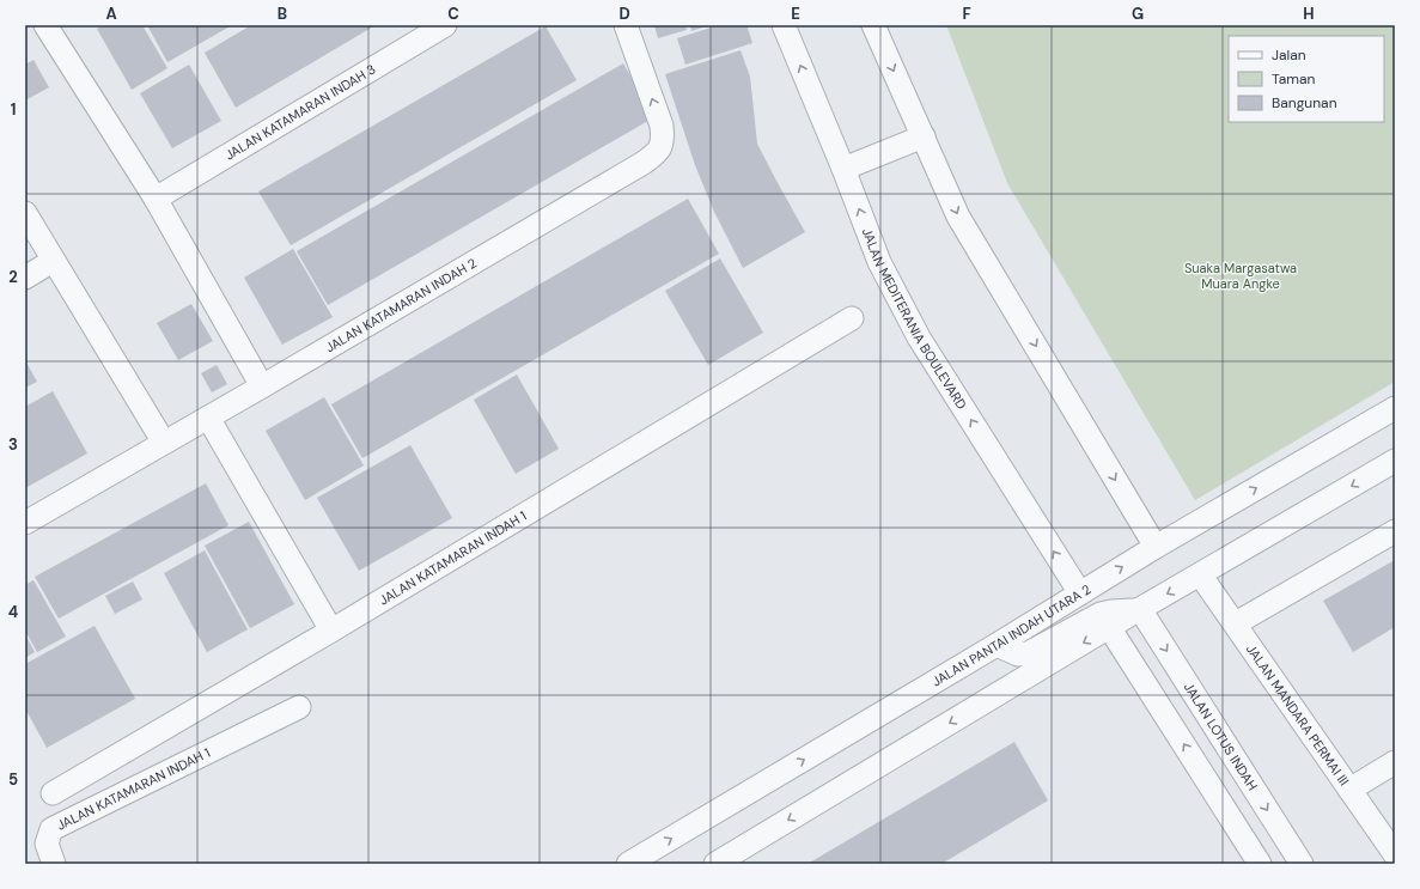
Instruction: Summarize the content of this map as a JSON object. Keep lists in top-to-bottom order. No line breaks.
{"streets":{"street":["JALAN KATAMARAN INDAH 3","JALAN KATAMARAN INDAH 2","JALAN MEDITERANIA BOULEVARD","JALAN KATAMARAN INDAH 1","JALAN PANTAI INDAH UTARA 2","JALAN MANDARA PERMAI III","JALAN LOTUS INDAH"]},"crossings":[["JALAN MEDITERANIA BOULEVARD","JALAN PANTAI INDAH UTARA 2"]],"one_way":["JALAN KATAMARAN INDAH 2"],"parks":["Suaka Margasatwa Muara Angke"],"legend":["Jalan","Taman","Bangunan"],"grid":{"columns":["A","B","C","D","E","F","G","H"],"rows":["1","2","3","4","5"]}}
